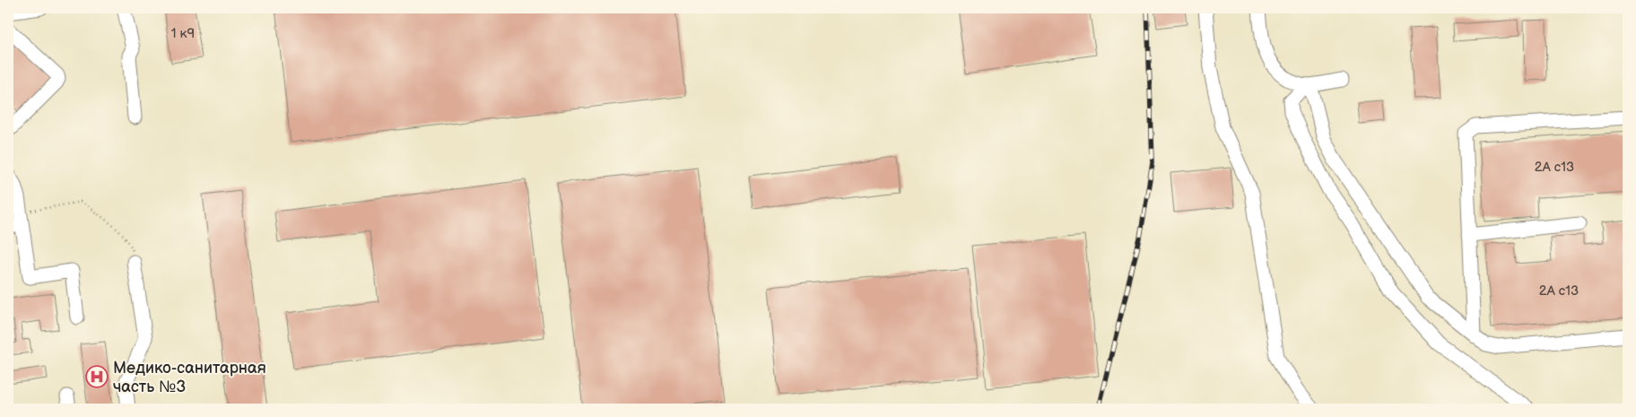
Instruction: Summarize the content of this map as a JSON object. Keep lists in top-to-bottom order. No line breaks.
{"places":{"hospital":["Медико-санитарная часть №3"]},"house_numbers":["1 к9","2А с13","2А с13"]}
